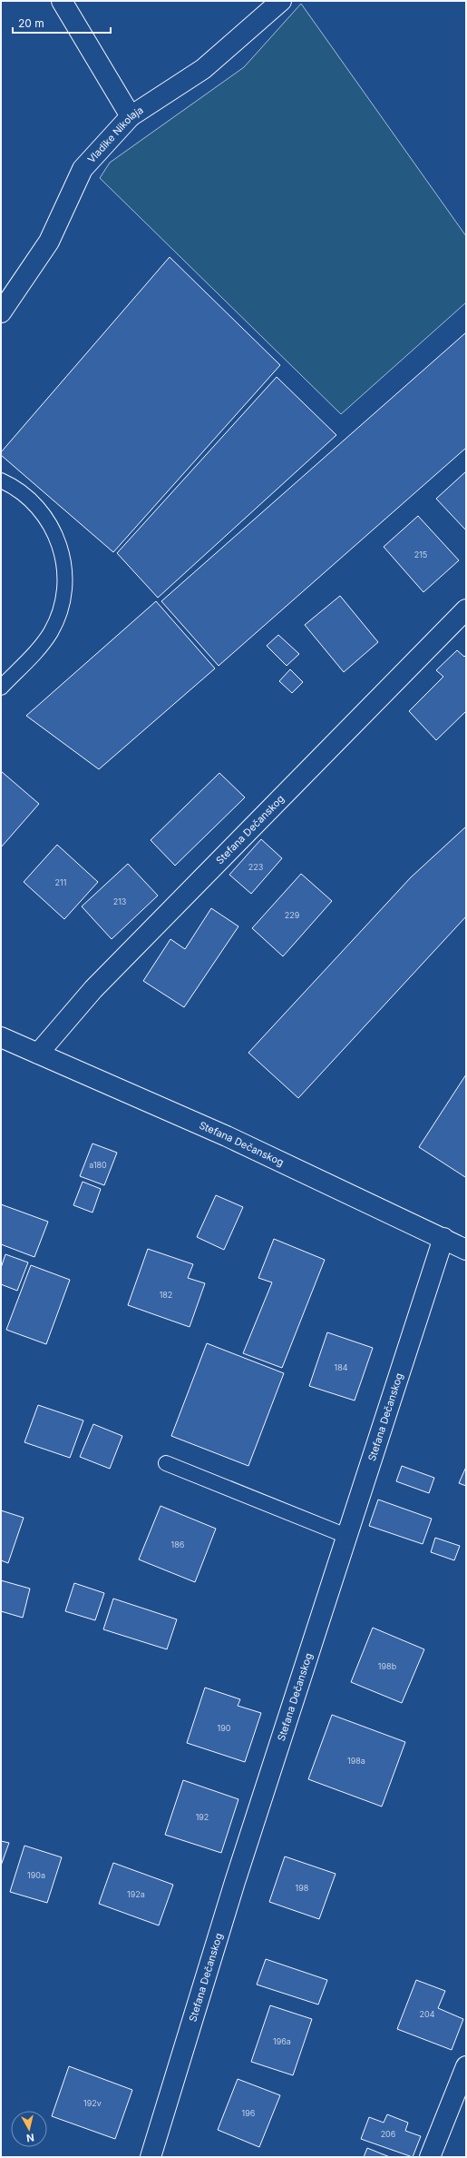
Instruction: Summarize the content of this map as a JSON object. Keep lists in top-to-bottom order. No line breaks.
{"streets":{"street":["Vladike Nikolaja","Stefana Dečanskog"]},"house_numbers":["215","223","211","213","229","a180","182","184","186","198b","190","198a","192","190a","198","192a","204","196a","192v","196","206"],"scale_bar":"20 m","north":"bottom"}
